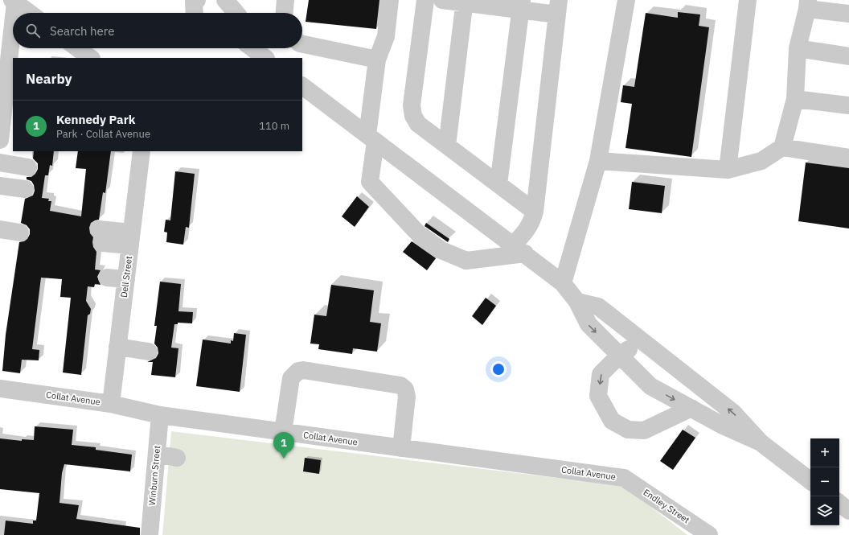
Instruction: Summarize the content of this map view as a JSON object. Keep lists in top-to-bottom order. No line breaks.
{"streets":{"street":["Dell Street","Collat Avenue","Winburn Street","Endley Street"]},"crossings":[["Dell Street","Collat Avenue"],["Collat Avenue","Winburn Street"],["Collat Avenue","Endley Street"]],"page":{"search":"Search here","heading":"Nearby","list":[{"mark":"1","name":"Kennedy Park","note":"Park · Collat Avenue","value":"110 m"}],"pins":"1","map_buttons":["+","−"]}}
